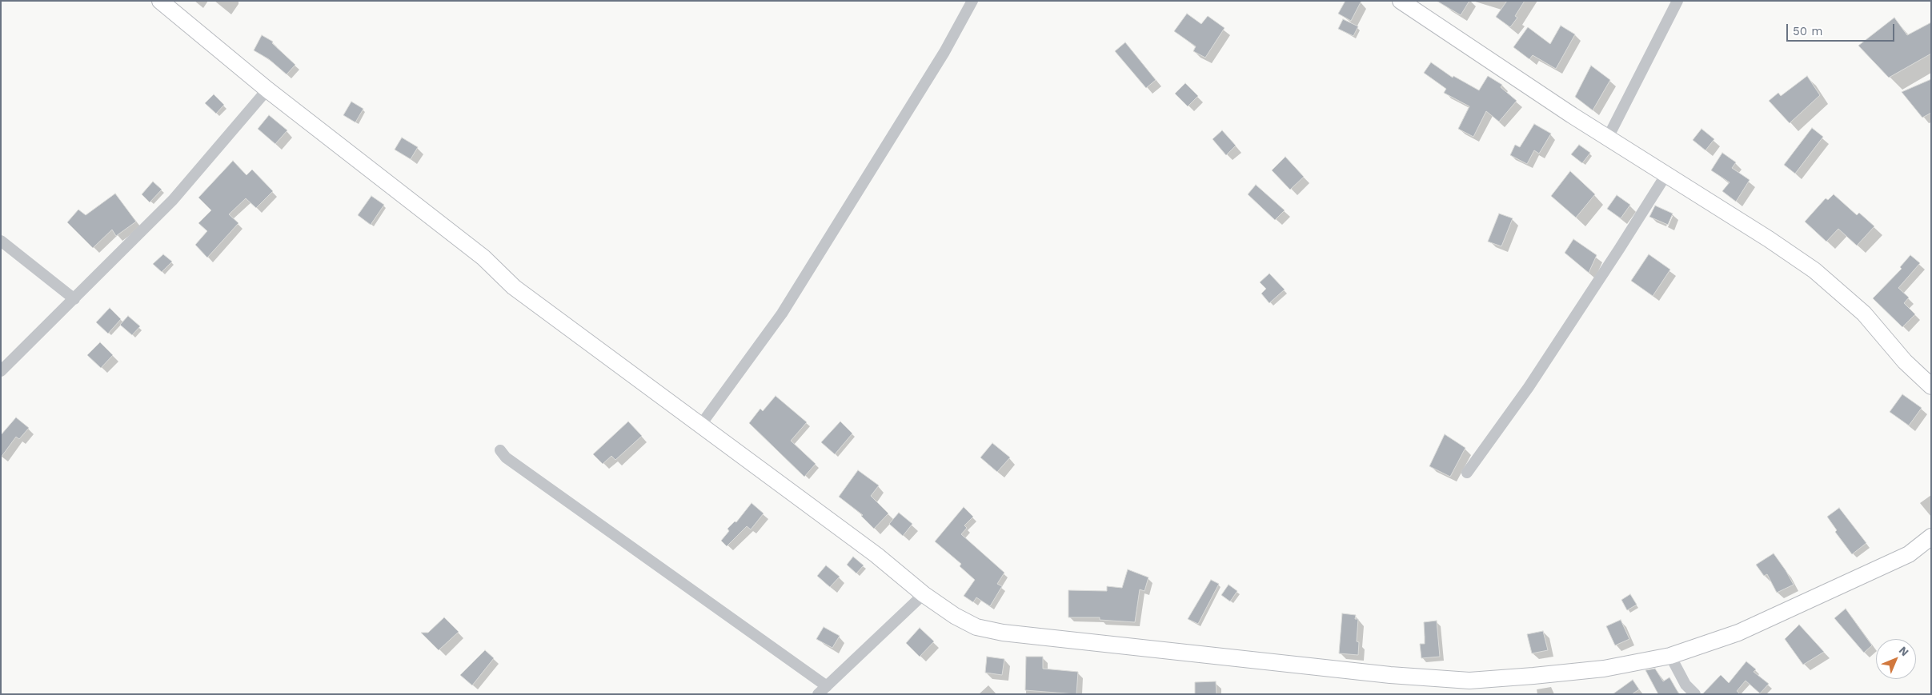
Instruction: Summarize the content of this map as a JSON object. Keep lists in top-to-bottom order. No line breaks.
{"scale_bar":"50 m","north":"top right"}
